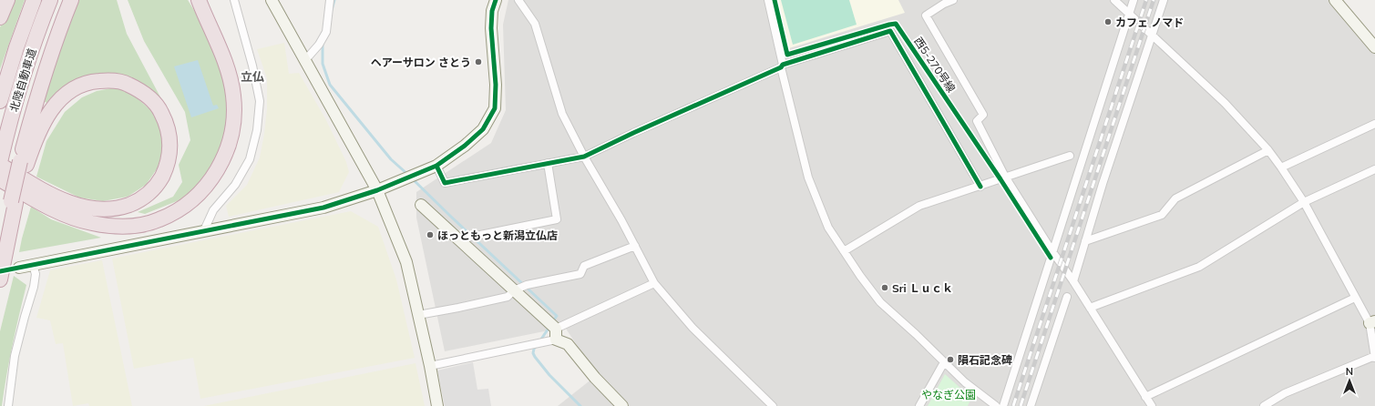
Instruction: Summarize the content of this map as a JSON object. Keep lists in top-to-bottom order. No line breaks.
{"streets":{"highway":["北陸自動車道"],"cycle path":["西5-270号線"]},"districts":["立仏"],"parks":["やなぎ公園"],"places":["カフェ ノマド","ヘアーサロン さとう","ほっともっと新潟立仏店","Sri Ｌｕｃｋ","隕石記念碑"],"north":"top"}
